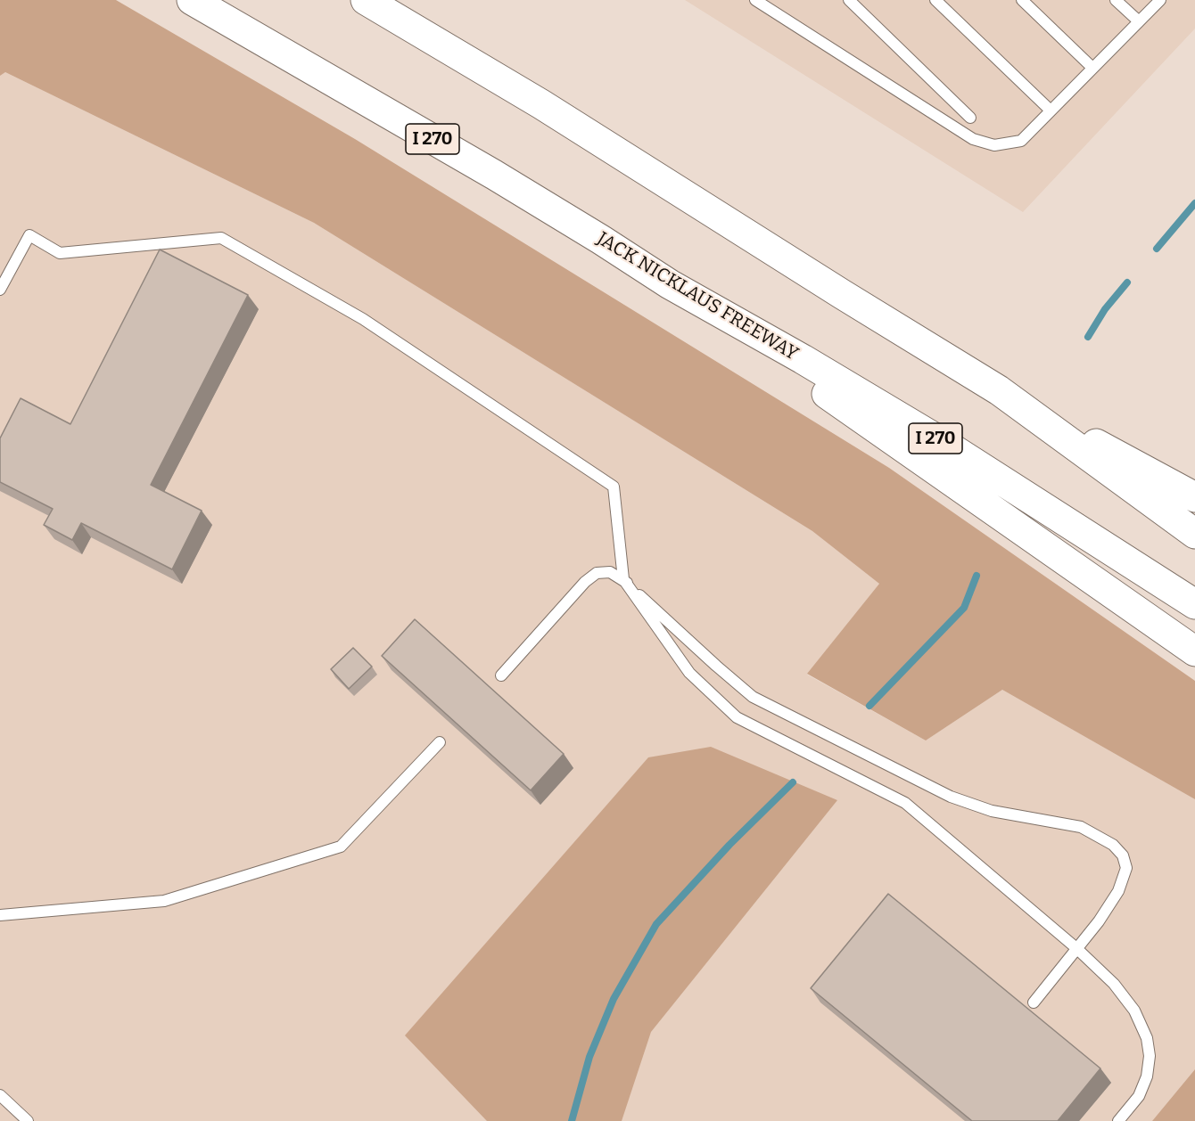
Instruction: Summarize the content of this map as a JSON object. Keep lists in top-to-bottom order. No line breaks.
{"streets":{"highway":["I 270","JACK NICKLAUS FREEWAY"]}}
